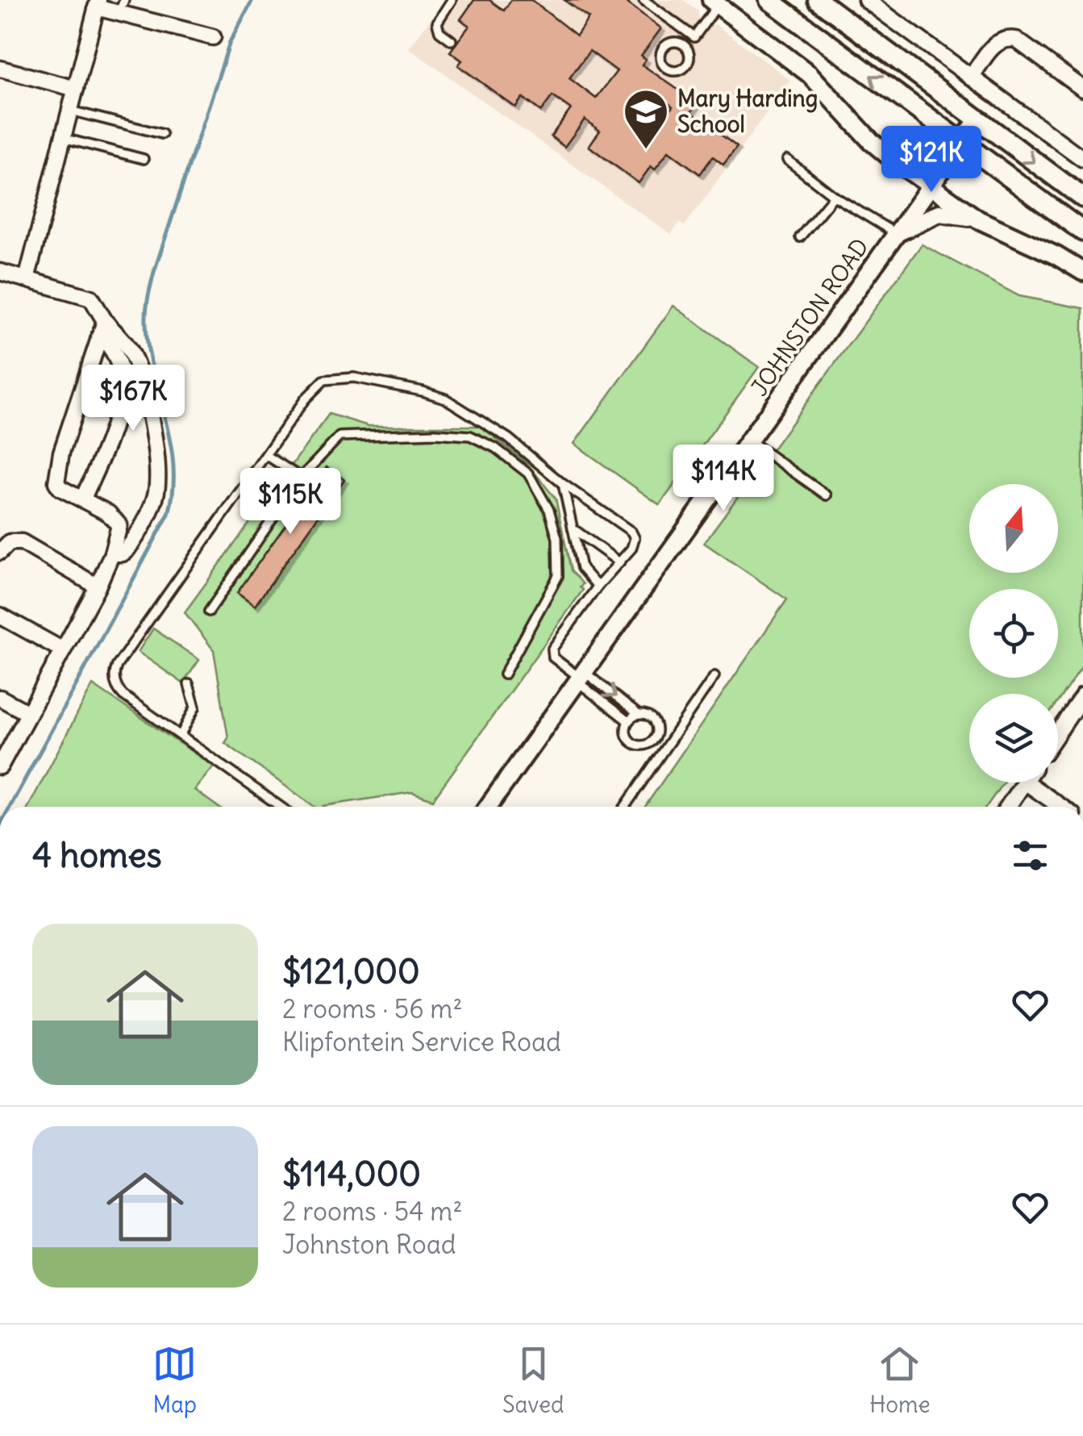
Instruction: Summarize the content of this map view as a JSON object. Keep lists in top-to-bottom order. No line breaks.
{"streets":{"street":["JOHNSTON ROAD"]},"places":{"school or university":["Mary Harding School"]},"north":"top","page":{"price":["$121K","$167K","$114K","$115K"],"heading":"4 homes","list":[{"name":"$121,000","note":"2 rooms · 56 m² · Klipfontein Service Road"},{"name":"$114,000","note":"2 rooms · 54 m² · Johnston Road"}],"tabs":["Map","Saved","Home"]}}
